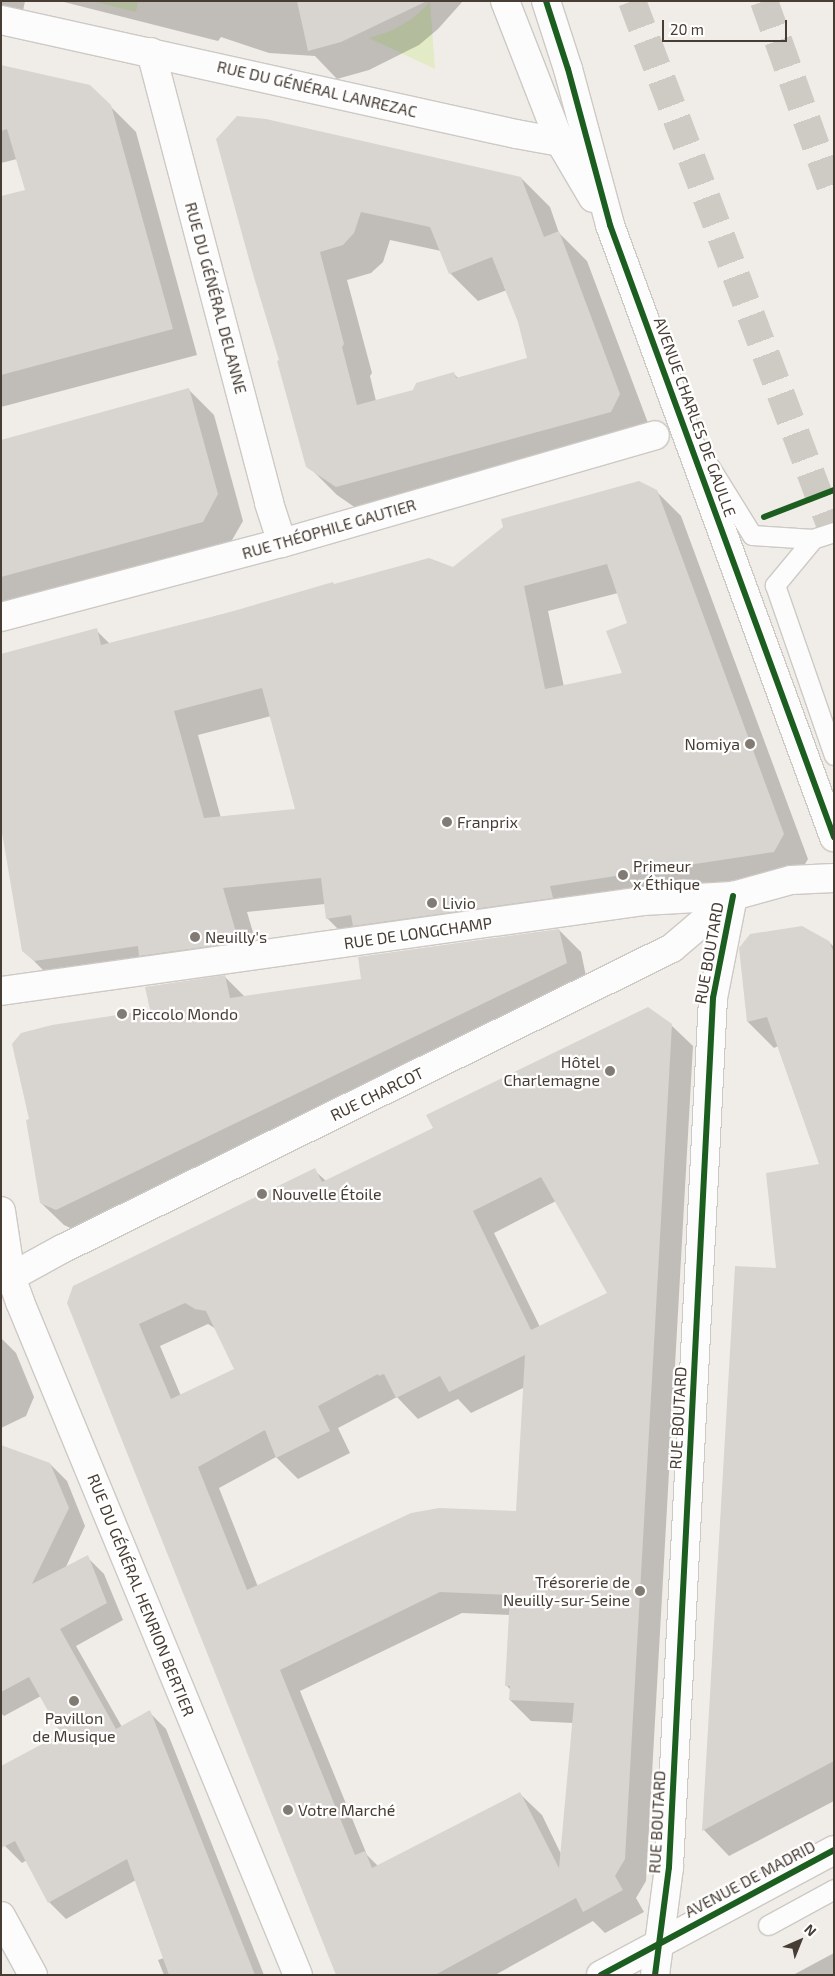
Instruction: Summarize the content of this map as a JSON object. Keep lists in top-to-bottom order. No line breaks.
{"streets":{"street":["RUE DU GÉNÉRAL LANREZAC","RUE DU GÉNÉRAL DELANNE","AVENUE CHARLES DE GAULLE","RUE THÉOPHILE GAUTIER","RUE DE LONGCHAMP","RUE BOUTARD","RUE CHARCOT","RUE DU GÉNÉRAL HENRION BERTIER","AVENUE DE MADRID"]},"crossings":[["RUE DU GÉNÉRAL LANREZAC","RUE DU GÉNÉRAL DELANNE"],["RUE DU GÉNÉRAL DELANNE","RUE THÉOPHILE GAUTIER"],["RUE DE LONGCHAMP","RUE BOUTARD"],["RUE DE LONGCHAMP","RUE CHARCOT"],["RUE BOUTARD","RUE CHARCOT"],["RUE BOUTARD","AVENUE DE MADRID"],["RUE CHARCOT","RUE DU GÉNÉRAL HENRION BERTIER"]],"places":["Nomiya","Franprix","Primeur x Éthique","Livio","Neuilly's","Piccolo Mondo","Hôtel Charlemagne","Nouvelle Étoile","Trésorerie de Neuilly-sur-Seine","Pavillon de Musique","Votre Marché"],"scale_bar":"20 m","north":"top right"}
